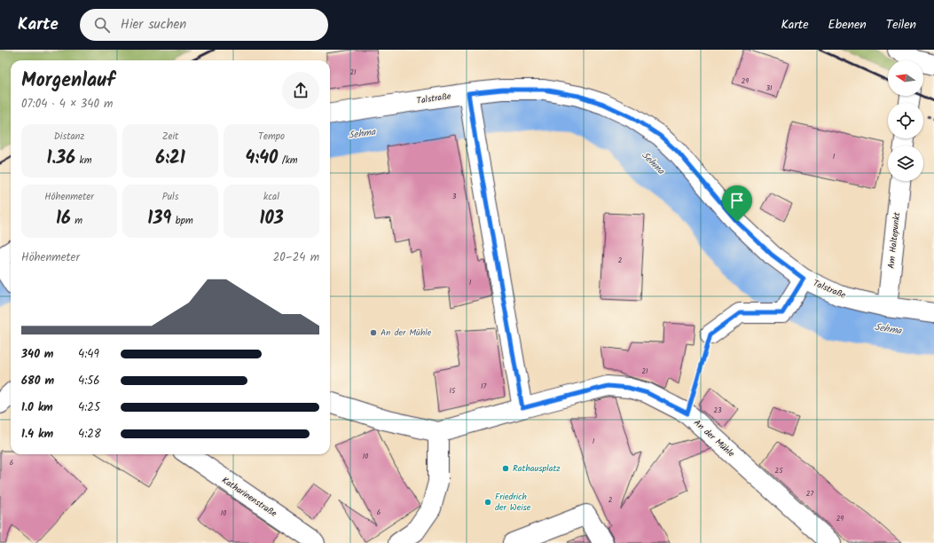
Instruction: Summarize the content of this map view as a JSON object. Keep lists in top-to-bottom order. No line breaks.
{"streets":{"street":["Talstraße","Am Haltepunkt","An der Mühle","Katharinenstraße"]},"crossings":[["Talstraße","Am Haltepunkt"]],"water":["Sehma"],"places":["An der Mühle","Rathausplatz","Friedrich der Weise"],"house_numbers":["21","29","31","1","3","2","1","21","17","15","23","1","10","6","25","27","2","6","10","29"],"north":"left","page":{"header":"Karte","search":"Hier suchen","nav":["Karte","Ebenen","Teilen"],"heading":["Morgenlauf","07:04 · 4 × 340 m"],"stats":[["Distanz","1.36 km"],["Zeit","6:21"],["Tempo","4:40 /km"],["Höhenmeter","16 m"],["Puls","139 bpm"],["kcal","103"]],"chart":["Höhenmeter","20–24 m"],"list":[{"name":"340 m","note":"4:49"},{"name":"680 m","note":"4:56"},{"name":"1.0 km","note":"4:25"},{"name":"1.4 km","note":"4:28"}]}}
